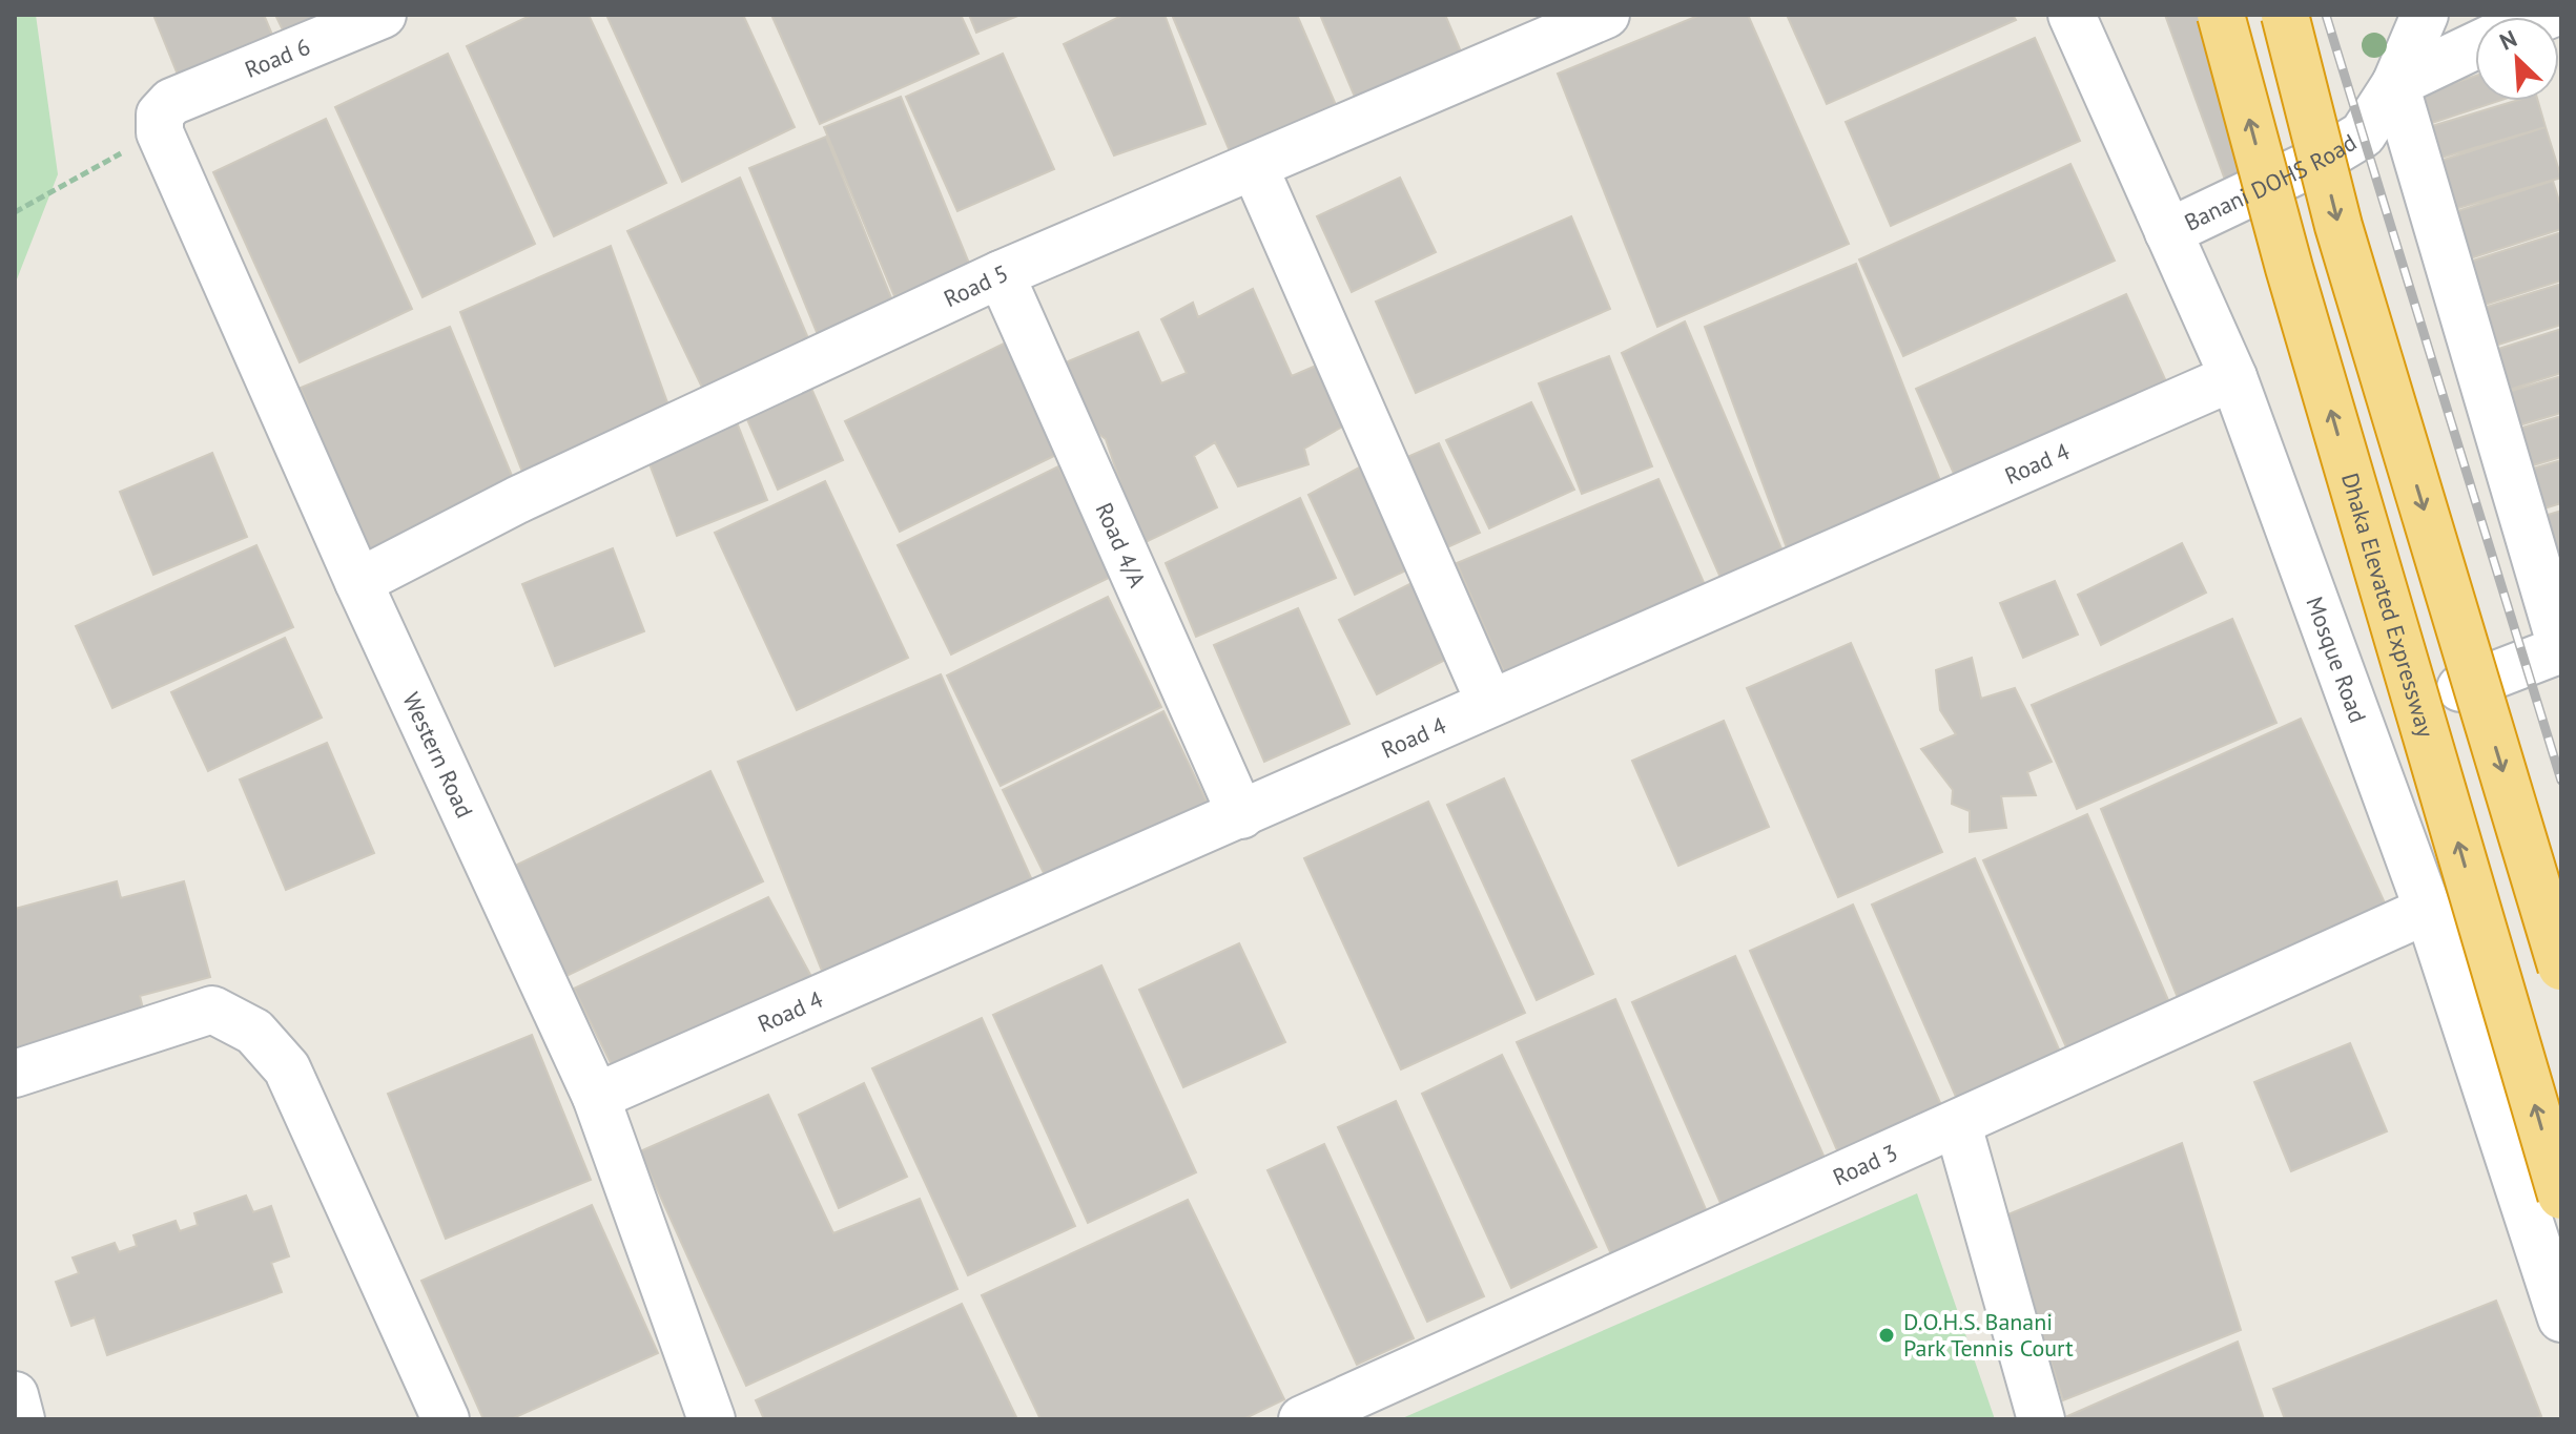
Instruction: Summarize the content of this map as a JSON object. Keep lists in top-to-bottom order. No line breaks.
{"streets":{"highway":["Dhaka Elevated Expressway"],"street":["Road 6","Banani DOHS Road","Road 5","Road 4","Road 4/A","Mosque Road","Western Road","Road 3"]},"crossings":[["Road 6","Western Road"],["Banani DOHS Road","Mosque Road"],["Road 5","Road 4/A"],["Road 5","Western Road"],["Road 4","Road 4/A"],["Road 4","Mosque Road"],["Road 4","Western Road"],["Mosque Road","Road 3"]],"places":["D.O.H.S. Banani Park Tennis Court"],"north":"top left"}
